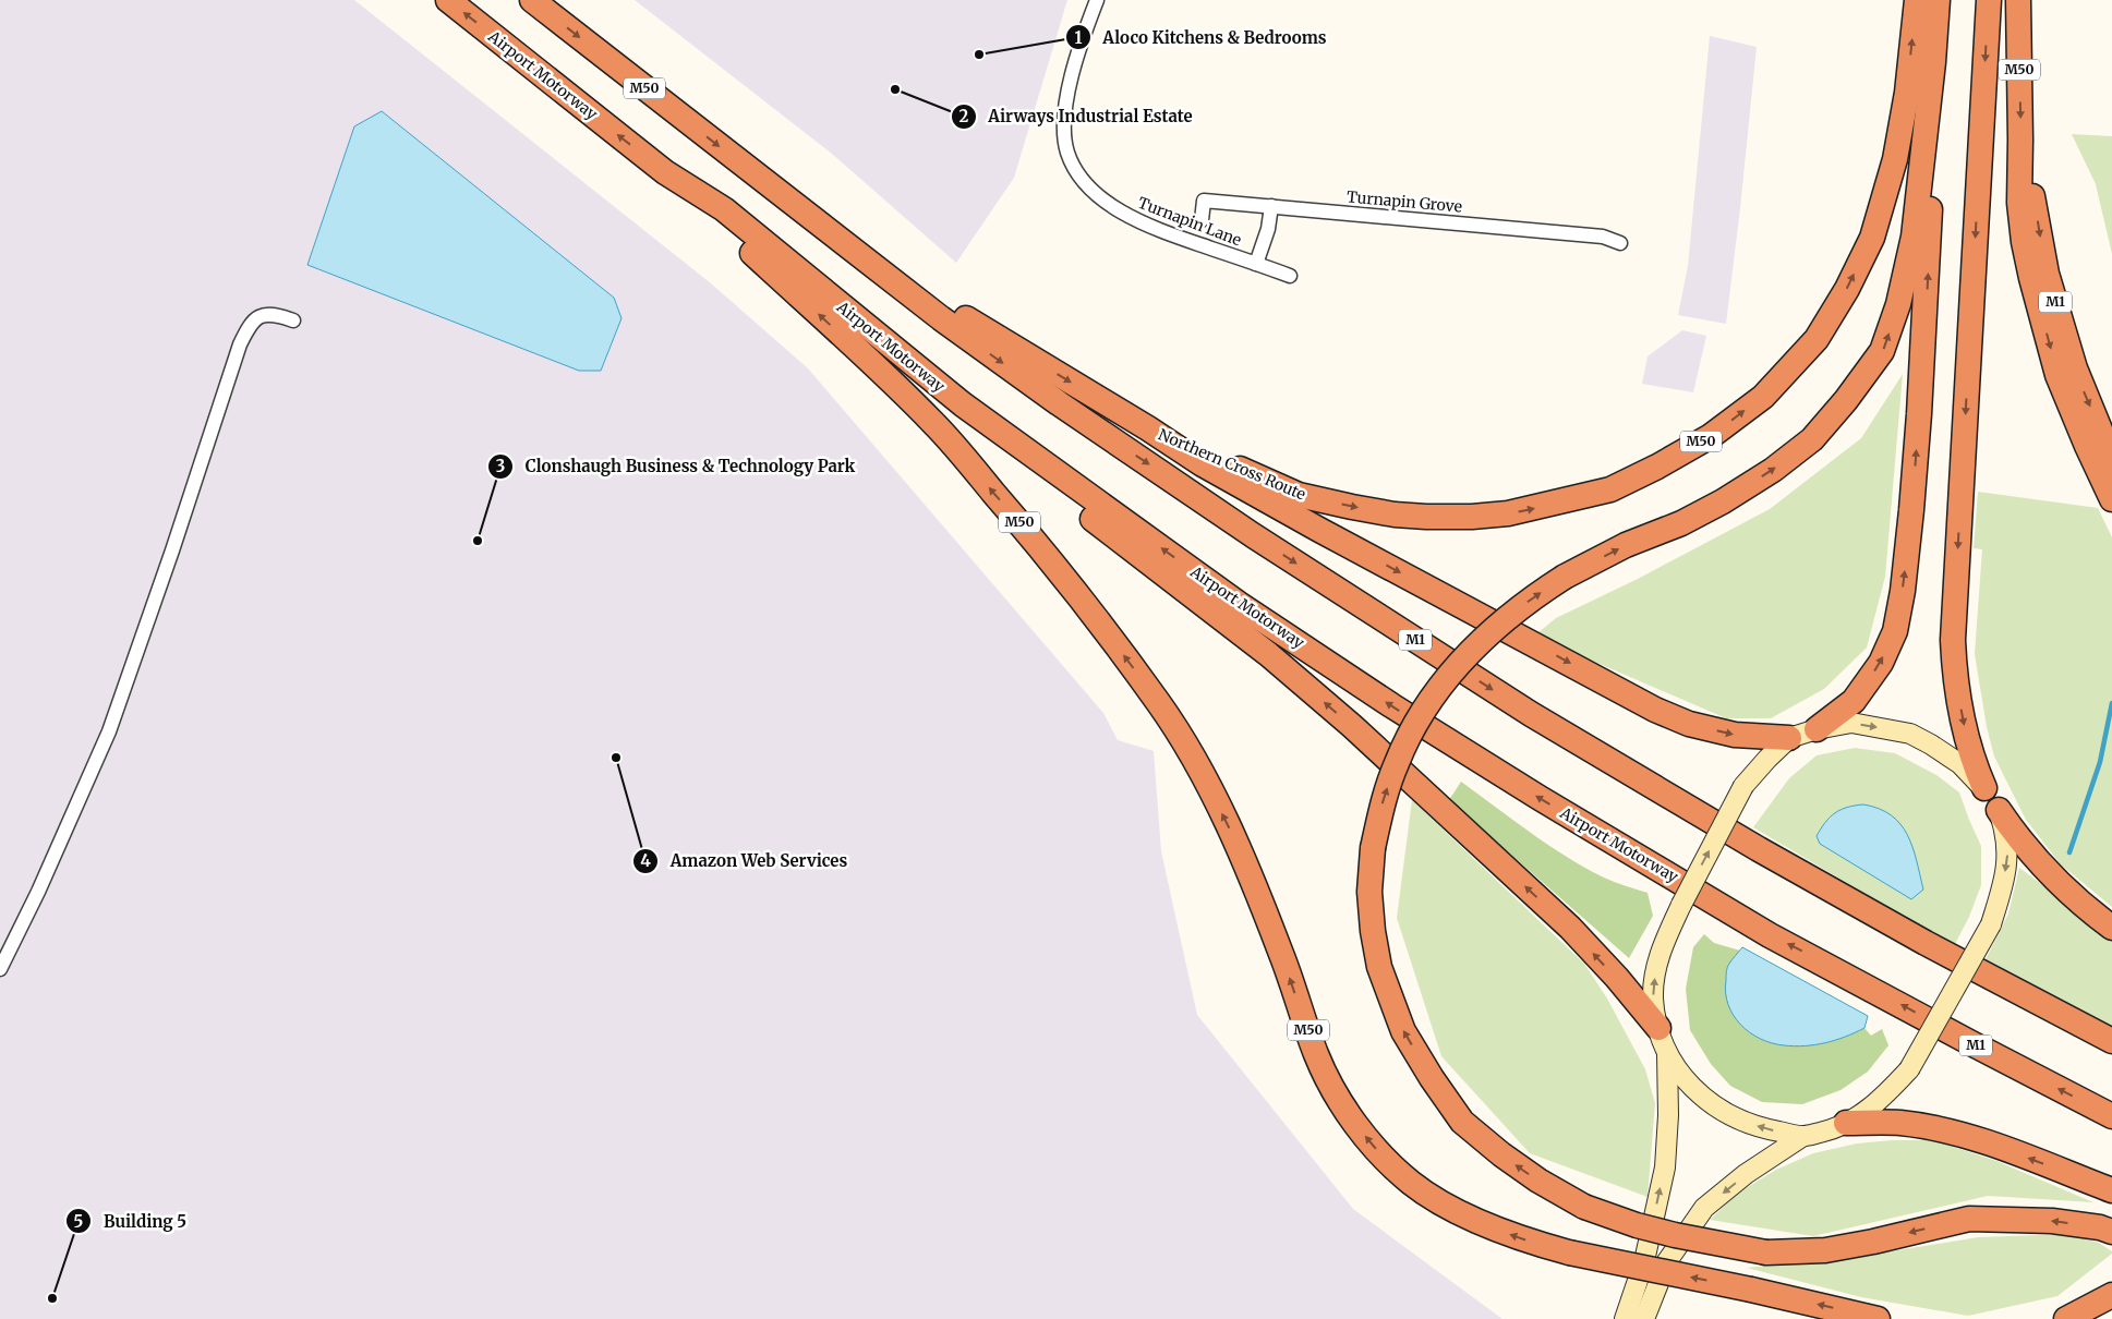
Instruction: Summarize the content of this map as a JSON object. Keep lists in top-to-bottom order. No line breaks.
{"streets":{"highway":["M50","Airport Motorway","M1","Northern Cross Route"],"street":["Turnapin Grove","Turnapin Lane"]},"crossings":[["M50","Airport Motorway"],["M50","M1"],["M50","Northern Cross Route"],["Turnapin Grove","Turnapin Lane"]],"one_way":["Northern Cross Route"],"places":["Aloco Kitchens & Bedrooms","Airways Industrial Estate","Clonshaugh Business & Technology Park","Amazon Web Services","Building 5"]}
